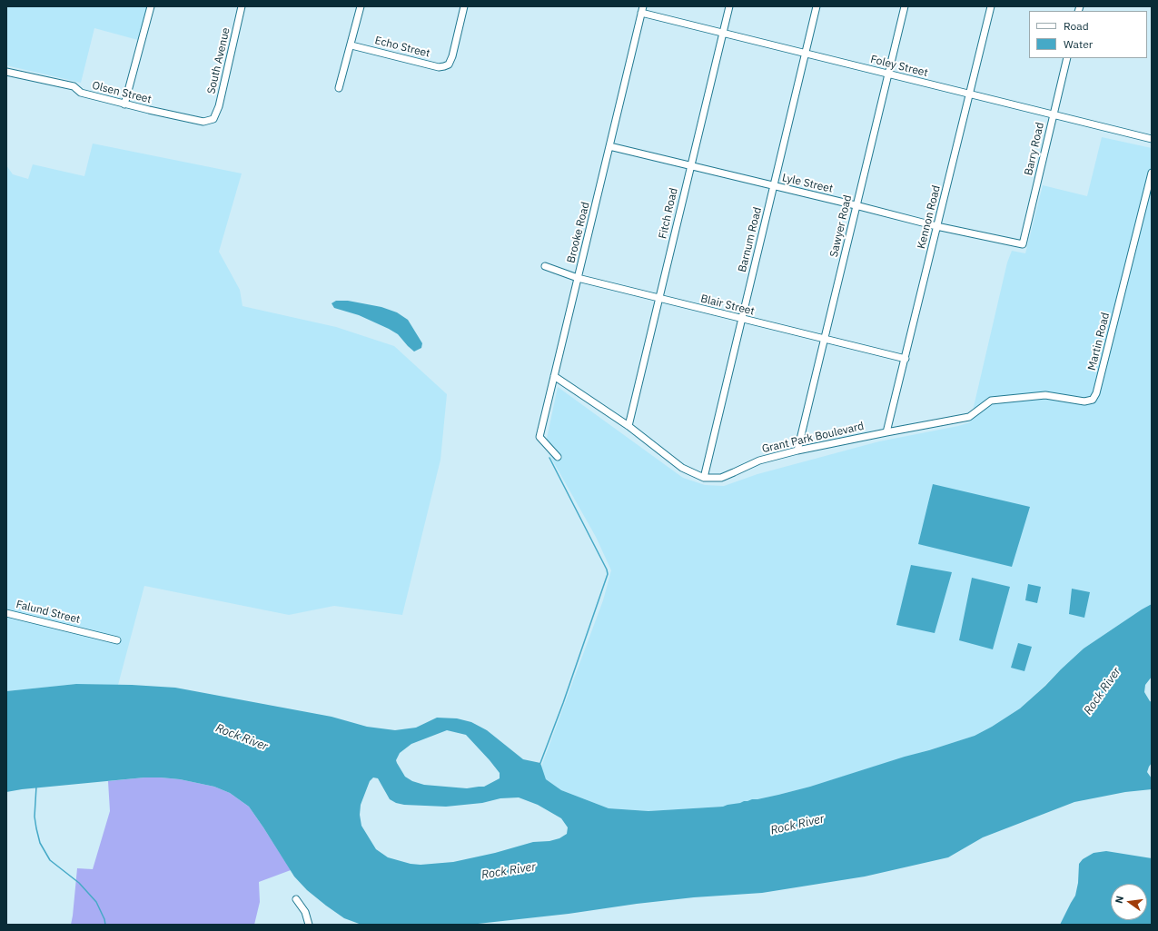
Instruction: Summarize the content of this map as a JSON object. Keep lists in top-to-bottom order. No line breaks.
{"streets":{"street":["Echo Street","South Avenue","Foley Street","Olsen Street","Barry Road","Lyle Street","Fitch Road","Kennon Road","Sawyer Road","Brooke Road","Barnum Road","Blair Street","Martin Road","Grant Park Boulevard","Falund Street"]},"crossings":[["South Avenue","Olsen Street"],["Foley Street","Barry Road"],["Foley Street","Fitch Road"],["Foley Street","Kennon Road"],["Foley Street","Sawyer Road"],["Foley Street","Brooke Road"],["Foley Street","Barnum Road"],["Barry Road","Lyle Street"],["Lyle Street","Fitch Road"],["Lyle Street","Kennon Road"],["Lyle Street","Sawyer Road"],["Lyle Street","Brooke Road"],["Lyle Street","Barnum Road"],["Fitch Road","Blair Street"],["Fitch Road","Grant Park Boulevard"],["Kennon Road","Blair Street"],["Kennon Road","Grant Park Boulevard"],["Sawyer Road","Blair Street"],["Sawyer Road","Grant Park Boulevard"],["Brooke Road","Blair Street"],["Brooke Road","Grant Park Boulevard"],["Barnum Road","Blair Street"],["Barnum Road","Grant Park Boulevard"],["Martin Road","Grant Park Boulevard"]],"water":["Rock River"],"legend":["Road","Water"],"north":"left"}
